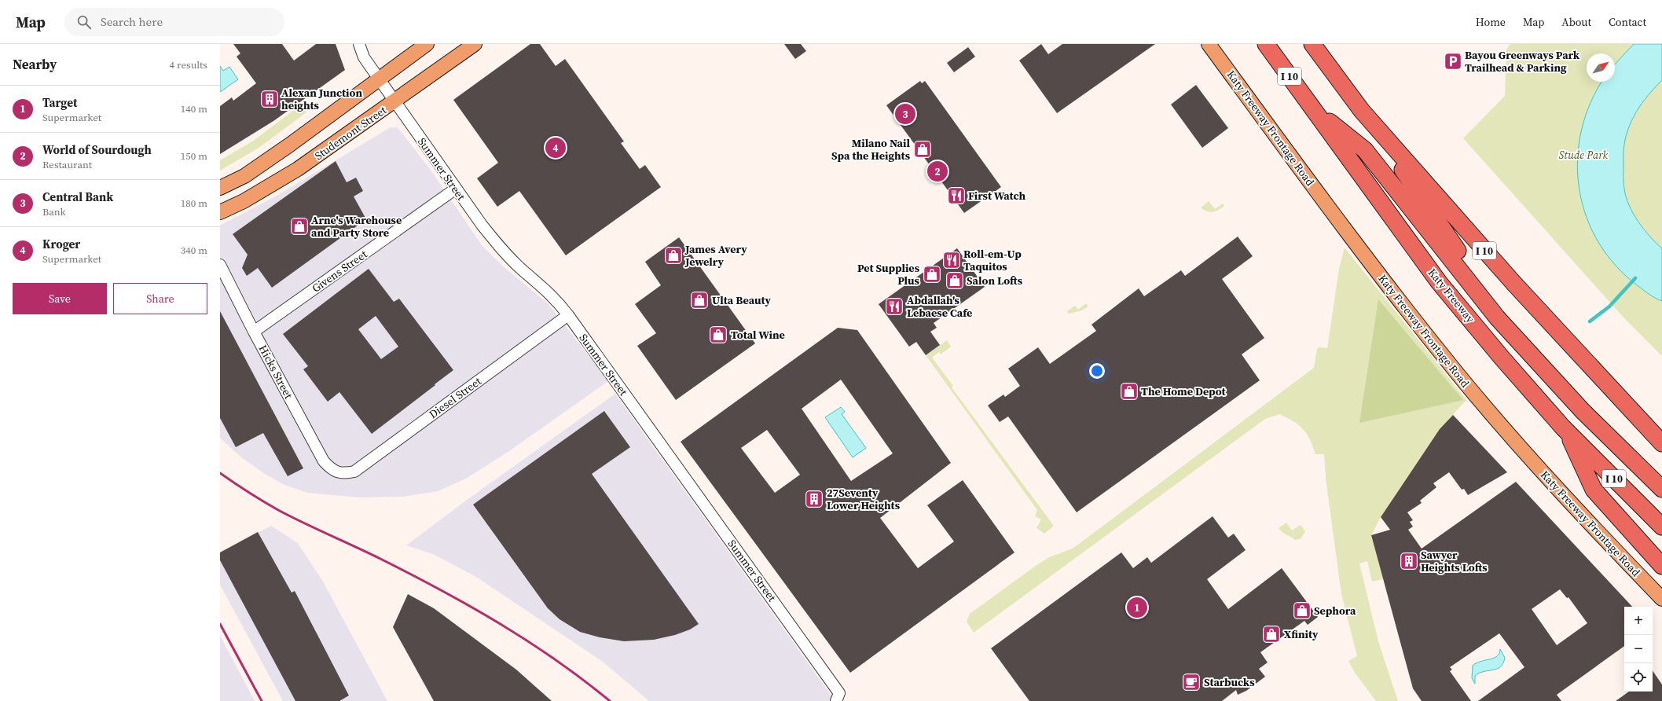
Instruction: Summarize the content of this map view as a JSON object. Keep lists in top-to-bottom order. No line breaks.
{"streets":{"highway":["I 10","Katy Freeway"],"main road":["Katy Freeway Frontage Road","Studemont Street"],"street":["Summer Street","Givens Street","Hicks Street","Diesel Street"]},"crossings":[["Studemont Street","Summer Street"],["Summer Street","Givens Street"],["Summer Street","Diesel Street"],["Givens Street","Hicks Street"],["Hicks Street","Diesel Street"]],"parks":["Stude Park"],"places":{"parking":["Bayou Greenways Park Trailhead & Parking"],"building":["Alexan Junction heights","27Seventy Lower Heights","Sawyer Heights Lofts"],"shop":["Milano Nail Spa the Heights","Arne's Warehouse and Party Store","James Avery Jewelry","Pet Supplies Plus","Salon Lofts","Ulta Beauty","Total Wine","The Home Depot","Sephora","Xfinity"],"restaurant":["First Watch","Roll-em-Up Taquitos","Abdallah's Lebaese Cafe"],"cafe":["Starbucks"]},"north":"top right","page":{"header":"Map","search":"Search here","nav":["Home","Map","About","Contact"],"heading":["Nearby","4 results"],"list":[{"mark":"1","name":"Target","note":"Supermarket","value":"140 m"},{"mark":"2","name":"World of Sourdough","note":"Restaurant","value":"150 m"},{"mark":"3","name":"Central Bank","note":"Bank","value":"180 m"},{"mark":"4","name":"Kroger","note":"Supermarket","value":"340 m"}],"pins":["3","4","2","1"],"buttons":["Save","Share"],"map_buttons":["+","−"]}}
